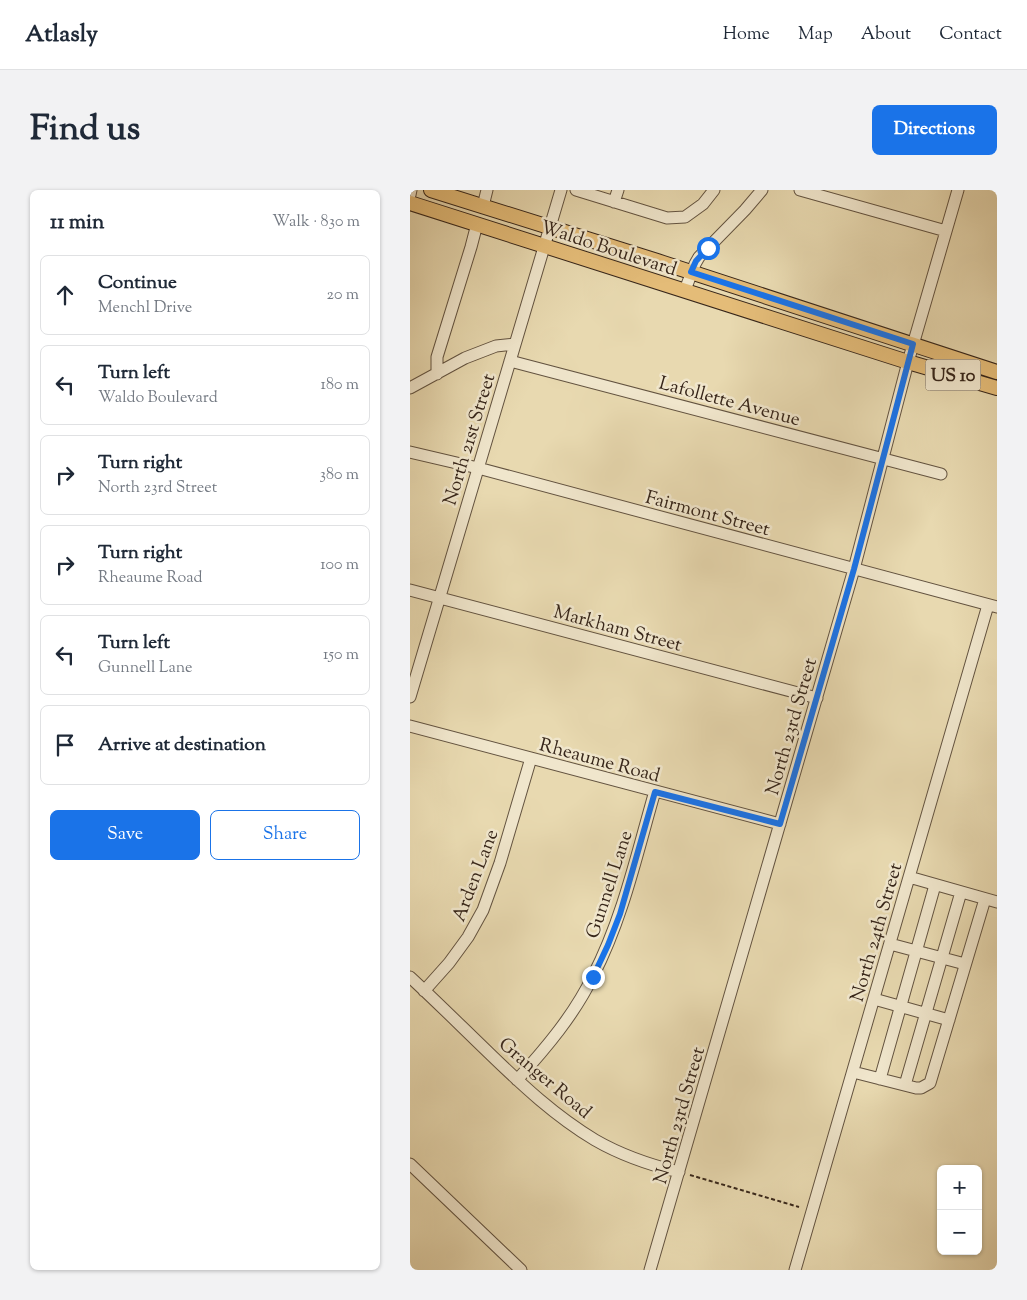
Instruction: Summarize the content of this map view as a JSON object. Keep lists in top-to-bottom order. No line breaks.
{"streets":{"main road":["Waldo Boulevard","US 10"],"street":["Lafollette Avenue","North 21st Street","Fairmont Street","Markham Street","North 23rd Street","Rheaume Road","Arden Lane","Gunnell Lane","North 24th Street","Granger Road"]},"crossings":[["Waldo Boulevard","North 21st Street"],["Waldo Boulevard","North 23rd Street"],["Lafollette Avenue","North 21st Street"],["Lafollette Avenue","North 23rd Street"],["North 21st Street","Fairmont Street"],["North 21st Street","Markham Street"],["Fairmont Street","North 23rd Street"],["Fairmont Street","North 24th Street"],["Markham Street","North 23rd Street"],["North 23rd Street","Rheaume Road"],["North 23rd Street","Granger Road"],["Rheaume Road","Arden Lane"],["Rheaume Road","Gunnell Lane"],["Arden Lane","Granger Road"],["Gunnell Lane","Granger Road"]],"page":{"header":"Atlasly","nav":["Home","Map","About","Contact"],"title":"Find us","buttons":["Directions",["Save","Share"]],"heading":["11 min","Walk · 830 m"],"list":[["Continue","Menchl Drive","20 m"],["Turn left","Waldo Boulevard","180 m"],["Turn right","North 23rd Street","380 m"],["Turn right","Rheaume Road","100 m"],["Turn left","Gunnell Lane","150 m"],"Arrive at destination"],"map_buttons":["+","−"]}}
